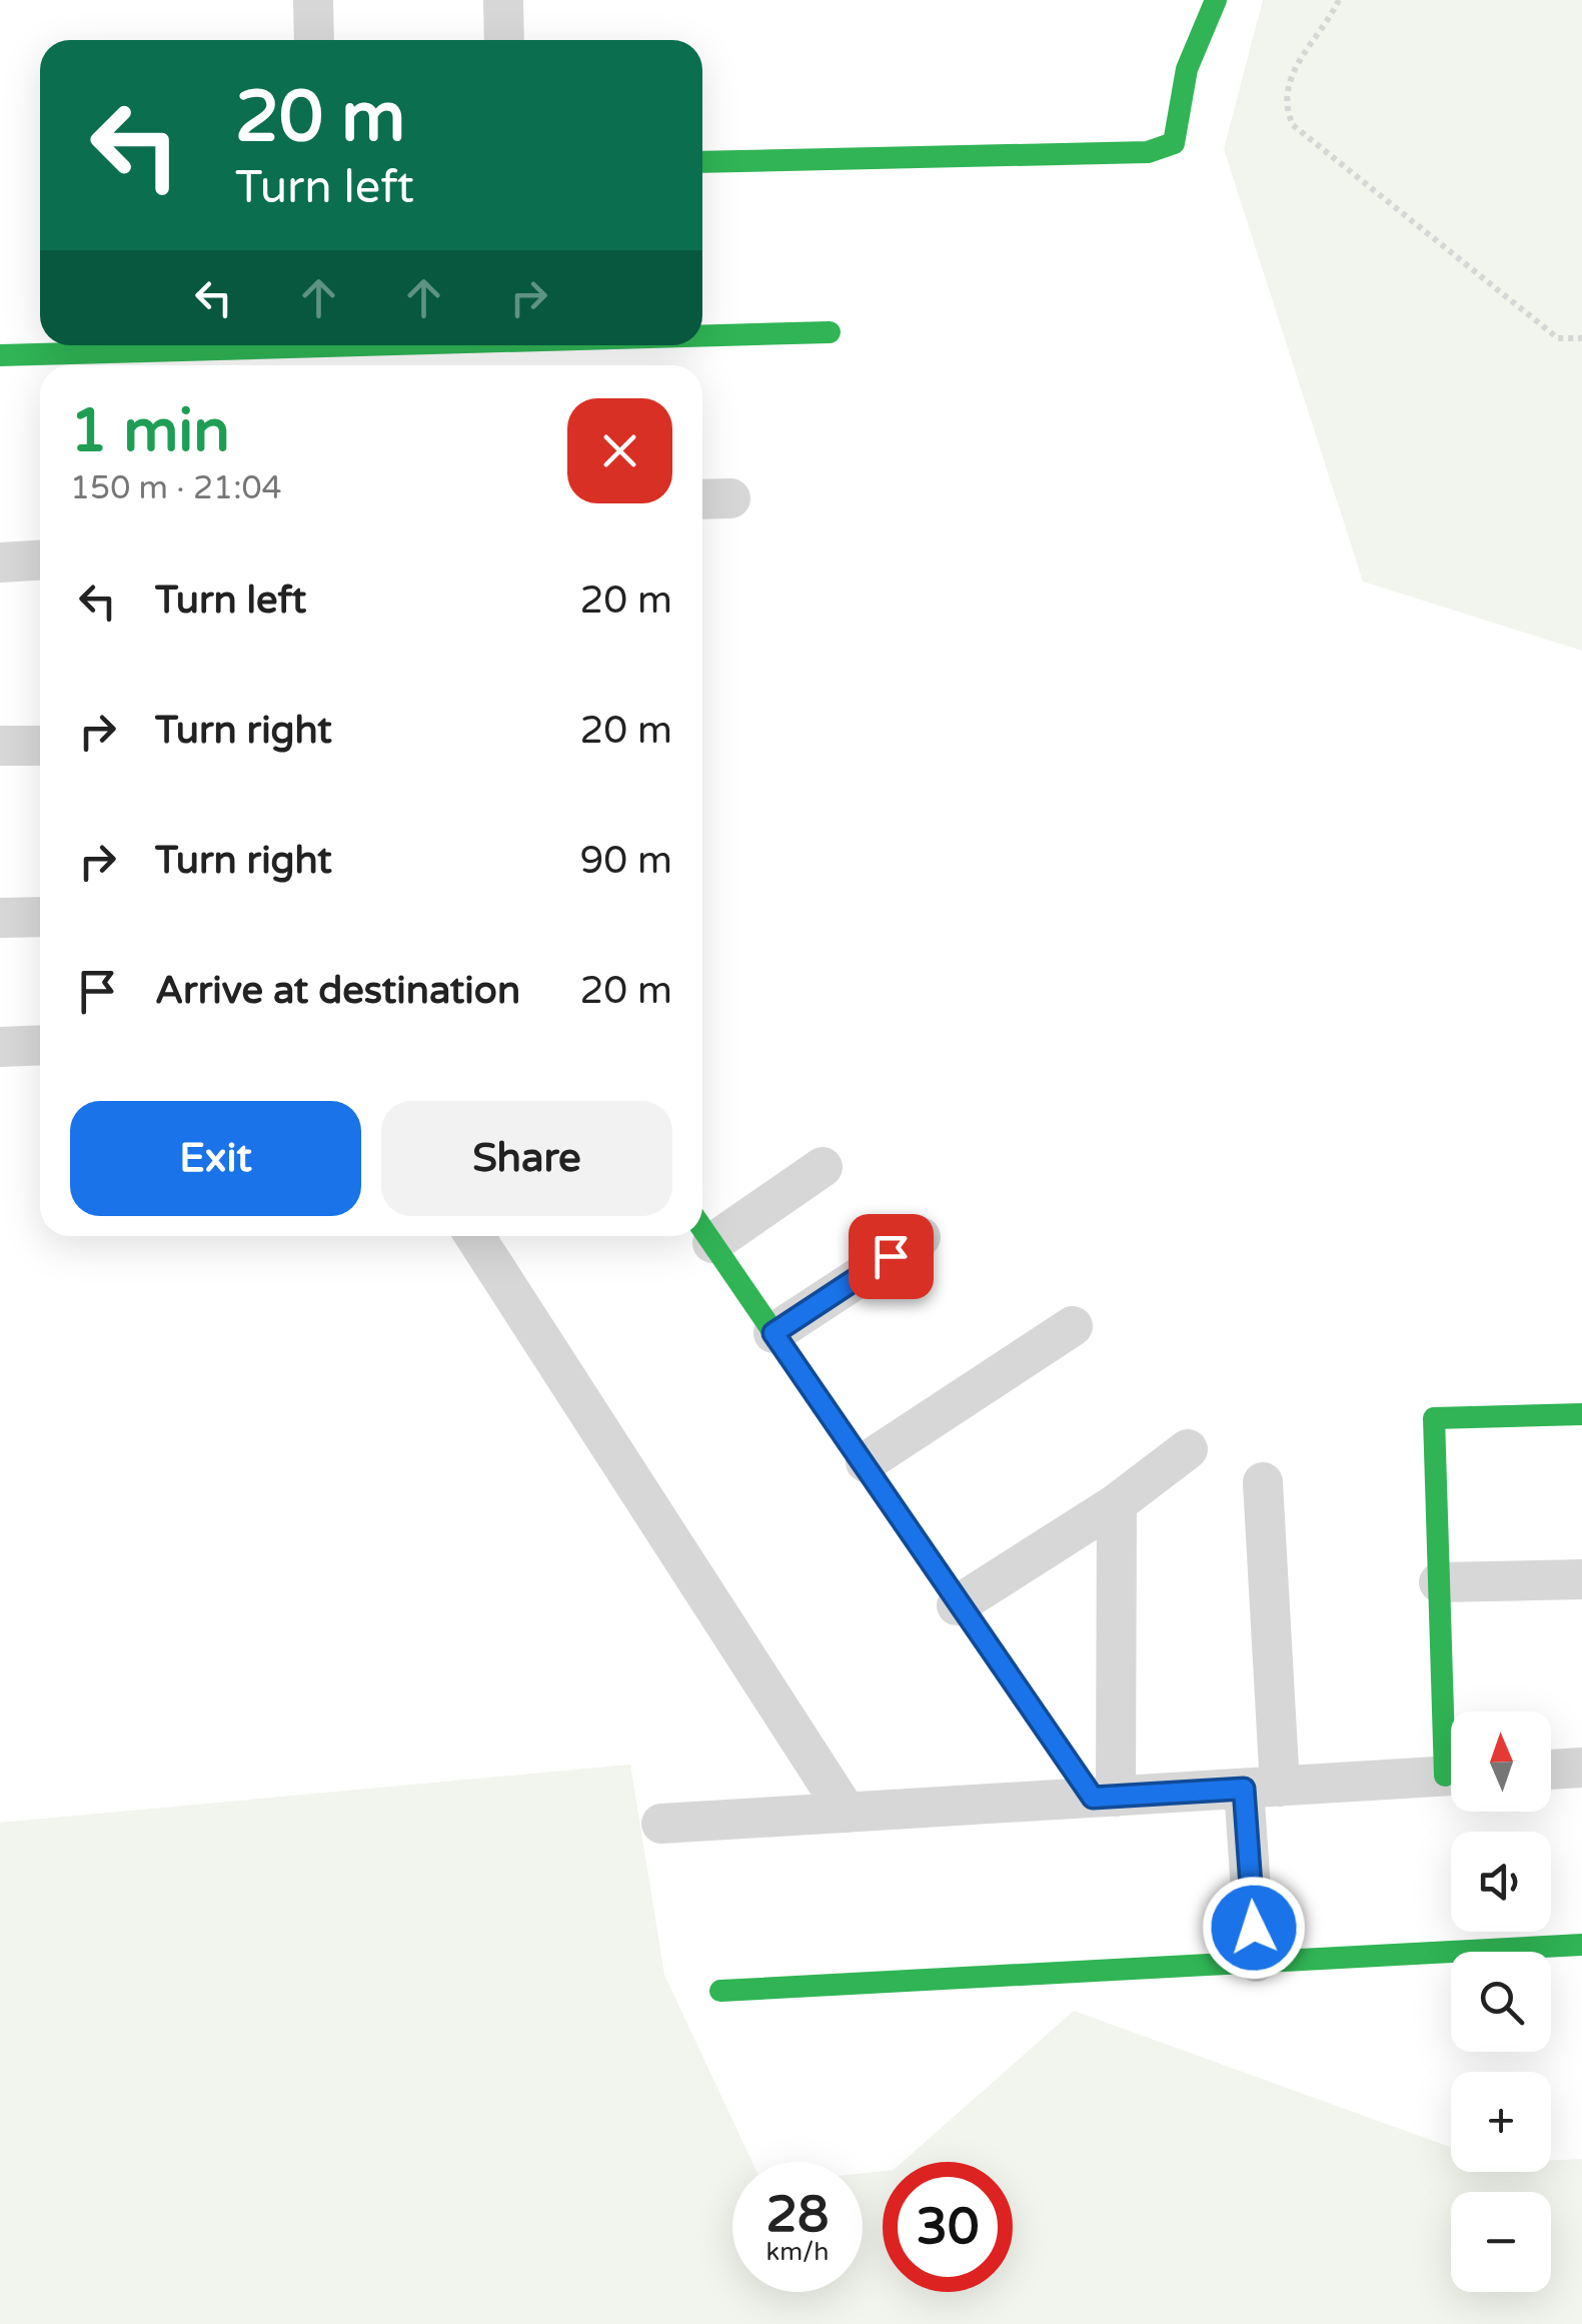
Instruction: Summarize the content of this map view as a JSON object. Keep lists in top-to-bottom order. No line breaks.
{"north":"top","page":{"turn":["20 m","Turn left"],"heading":["1 min","150 m · 21:04"],"list":[{"name":"Turn left","value":"20 m"},{"name":"Turn right","value":"20 m"},{"name":"Turn right","value":"90 m"},{"name":"Arrive at destination","value":"20 m"}],"buttons":["Exit","Share"],"map_buttons":["+","−"],"speed":"28 km/h","limit":"30"}}
